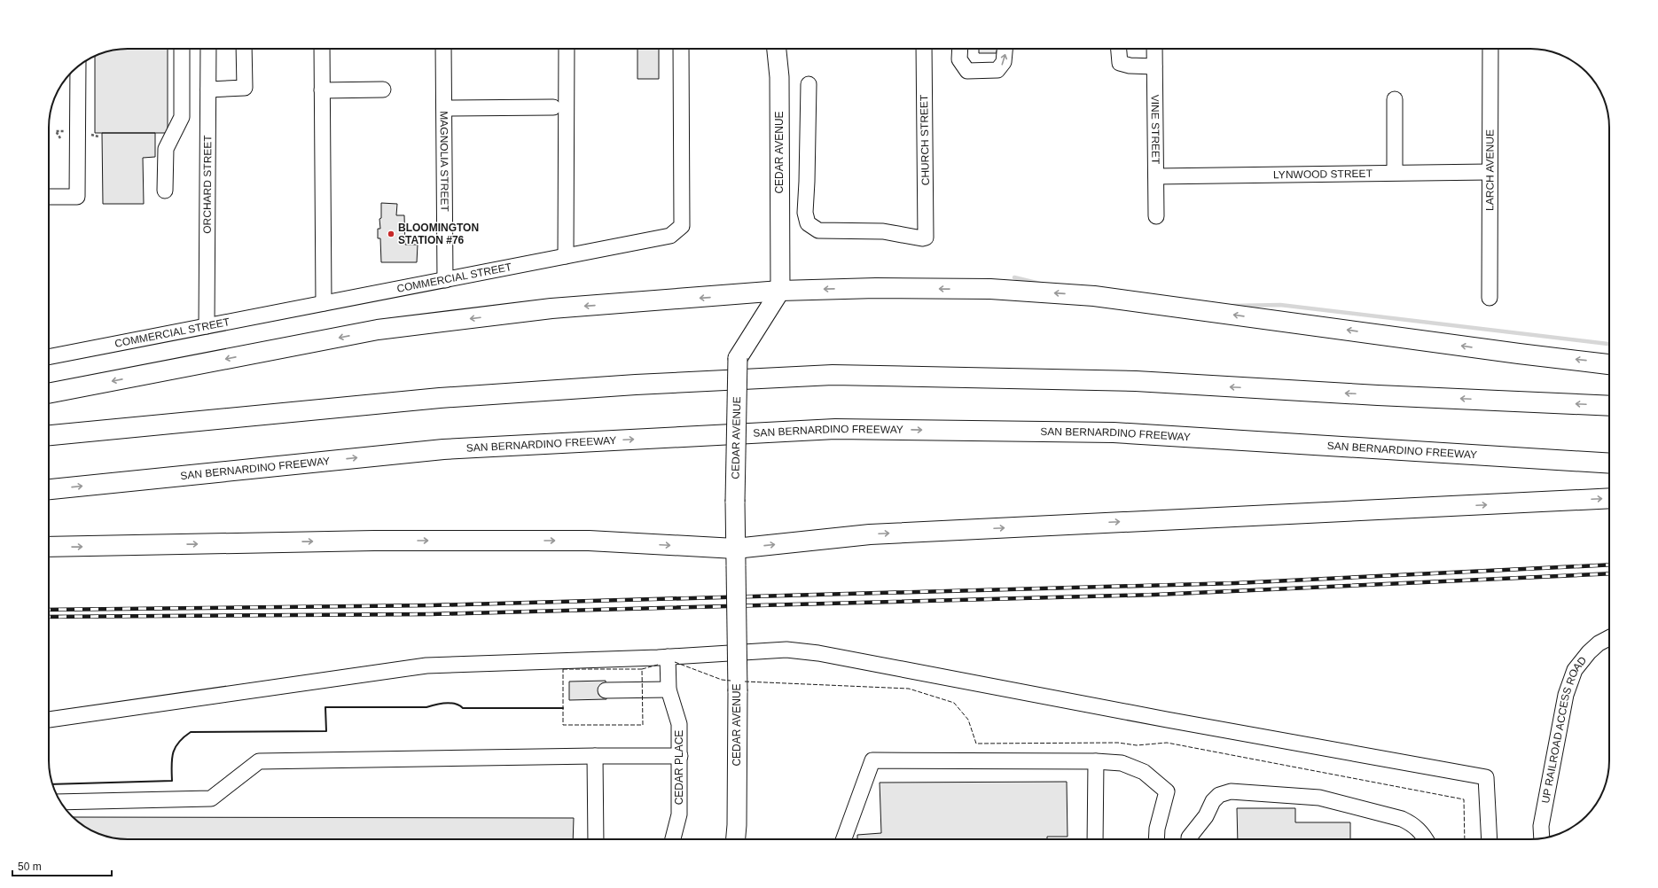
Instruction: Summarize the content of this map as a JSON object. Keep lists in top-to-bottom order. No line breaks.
{"streets":{"highway":["SAN BERNARDINO FREEWAY"],"main road":["CEDAR AVENUE"],"street":["VINE STREET","CHURCH STREET","MAGNOLIA STREET","LARCH AVENUE","LYNWOOD STREET","ORCHARD STREET","COMMERCIAL STREET","UP RAILROAD ACCESS ROAD","CEDAR PLACE"]},"crossings":[["VINE STREET","LYNWOOD STREET"],["MAGNOLIA STREET","COMMERCIAL STREET"],["LARCH AVENUE","LYNWOOD STREET"],["ORCHARD STREET","COMMERCIAL STREET"]],"places":["BLOOMINGTON STATION #76"],"scale_bar":"50 m"}
